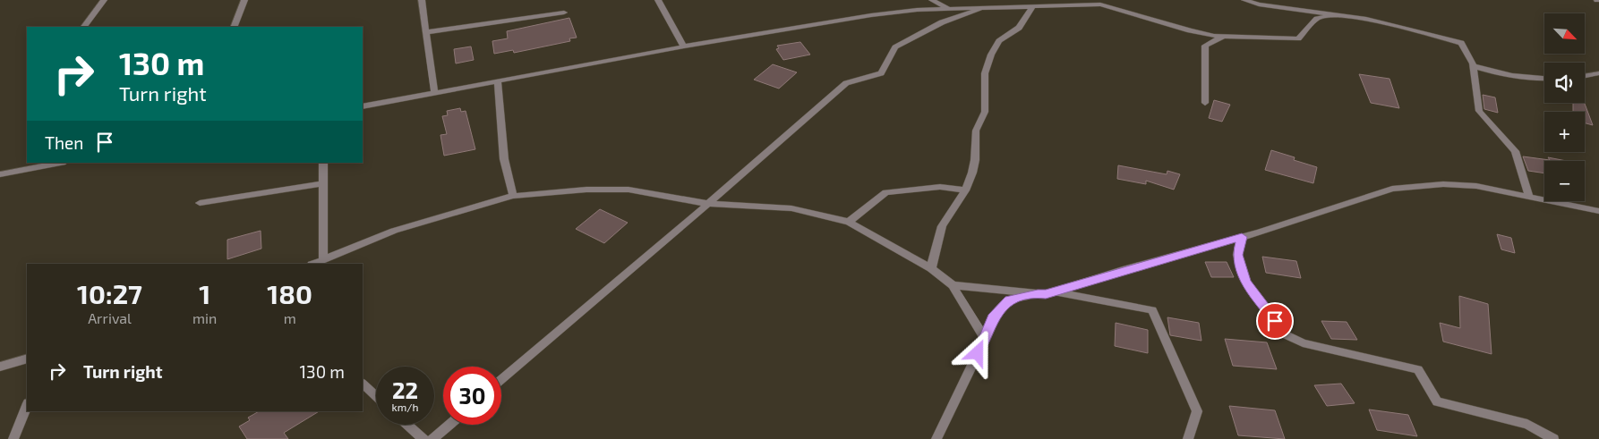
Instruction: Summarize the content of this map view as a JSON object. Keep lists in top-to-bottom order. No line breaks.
{"north":"bottom right","page":{"map_buttons":["+","−"],"turn":["130 m","Turn right"],"then":"Then","eta":["10:27","Arrival","1","min","180","m"],"list":[{"name":"Turn right","value":"130 m"}],"speed":"22 km/h","limit":"30"}}
